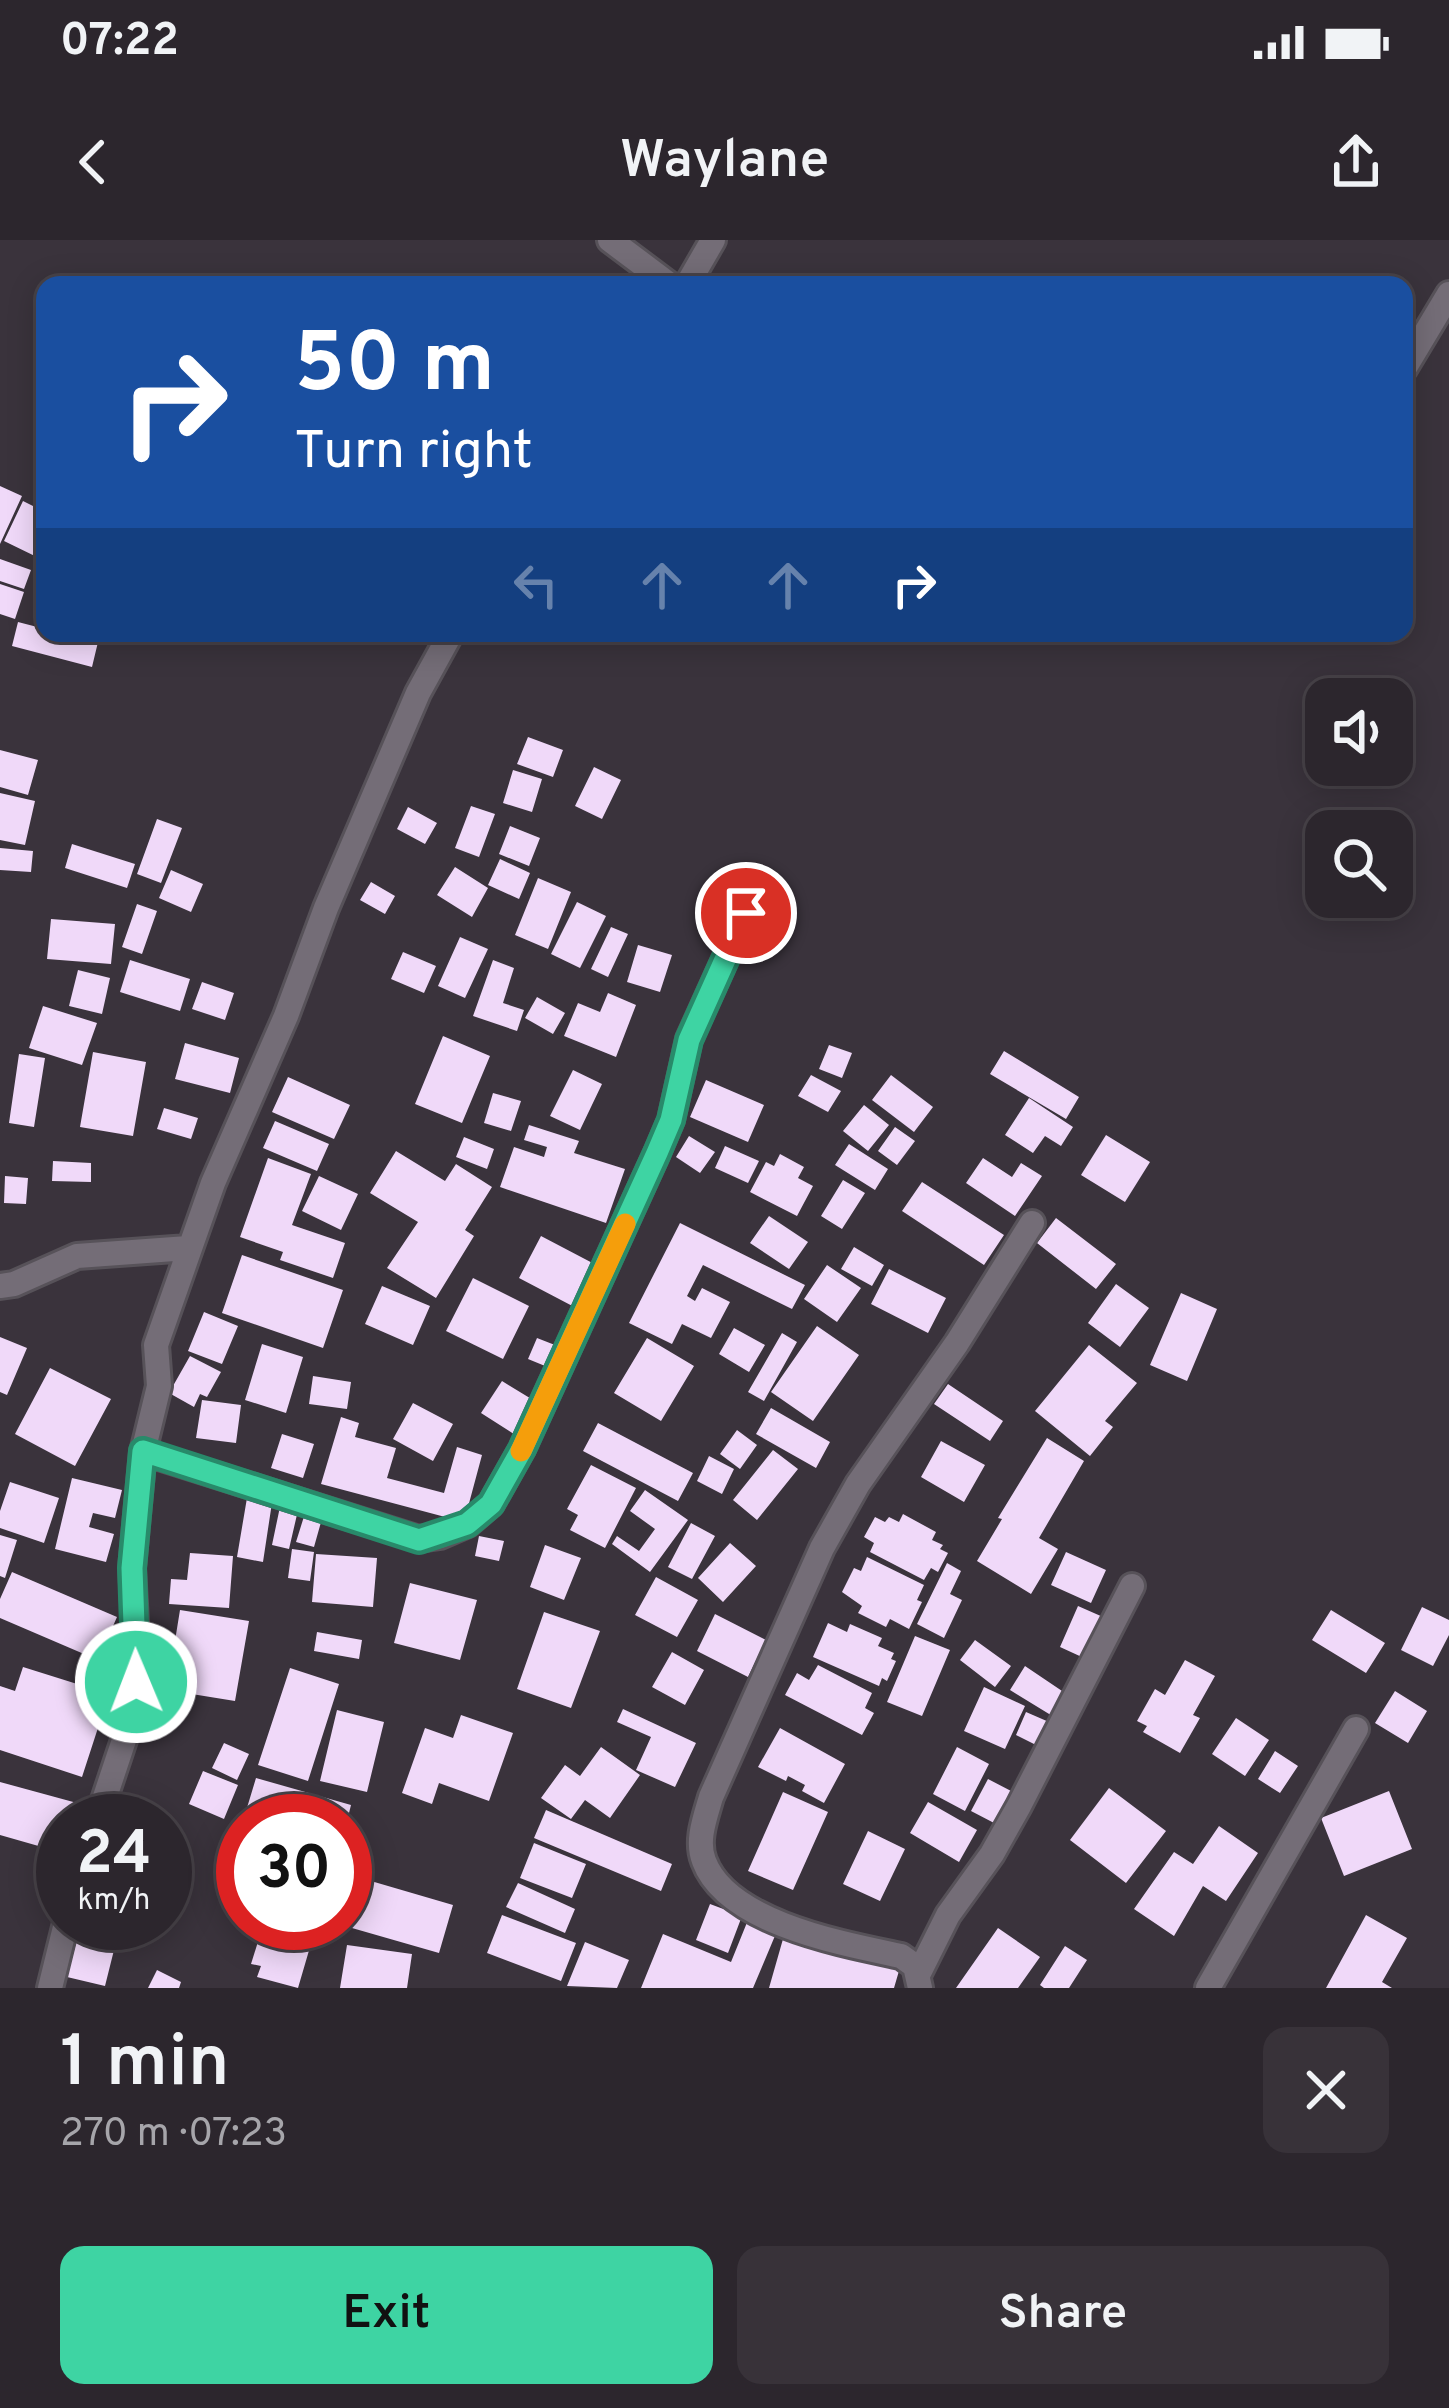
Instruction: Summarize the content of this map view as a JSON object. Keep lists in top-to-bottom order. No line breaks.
{"page":{"status":"07:22","header":"Waylane","turn":["50 m","Turn right"],"speed":"24 km/h","limit":"30","heading":["1 min","270 m · 07:23"],"buttons":["Exit","Share"]}}
